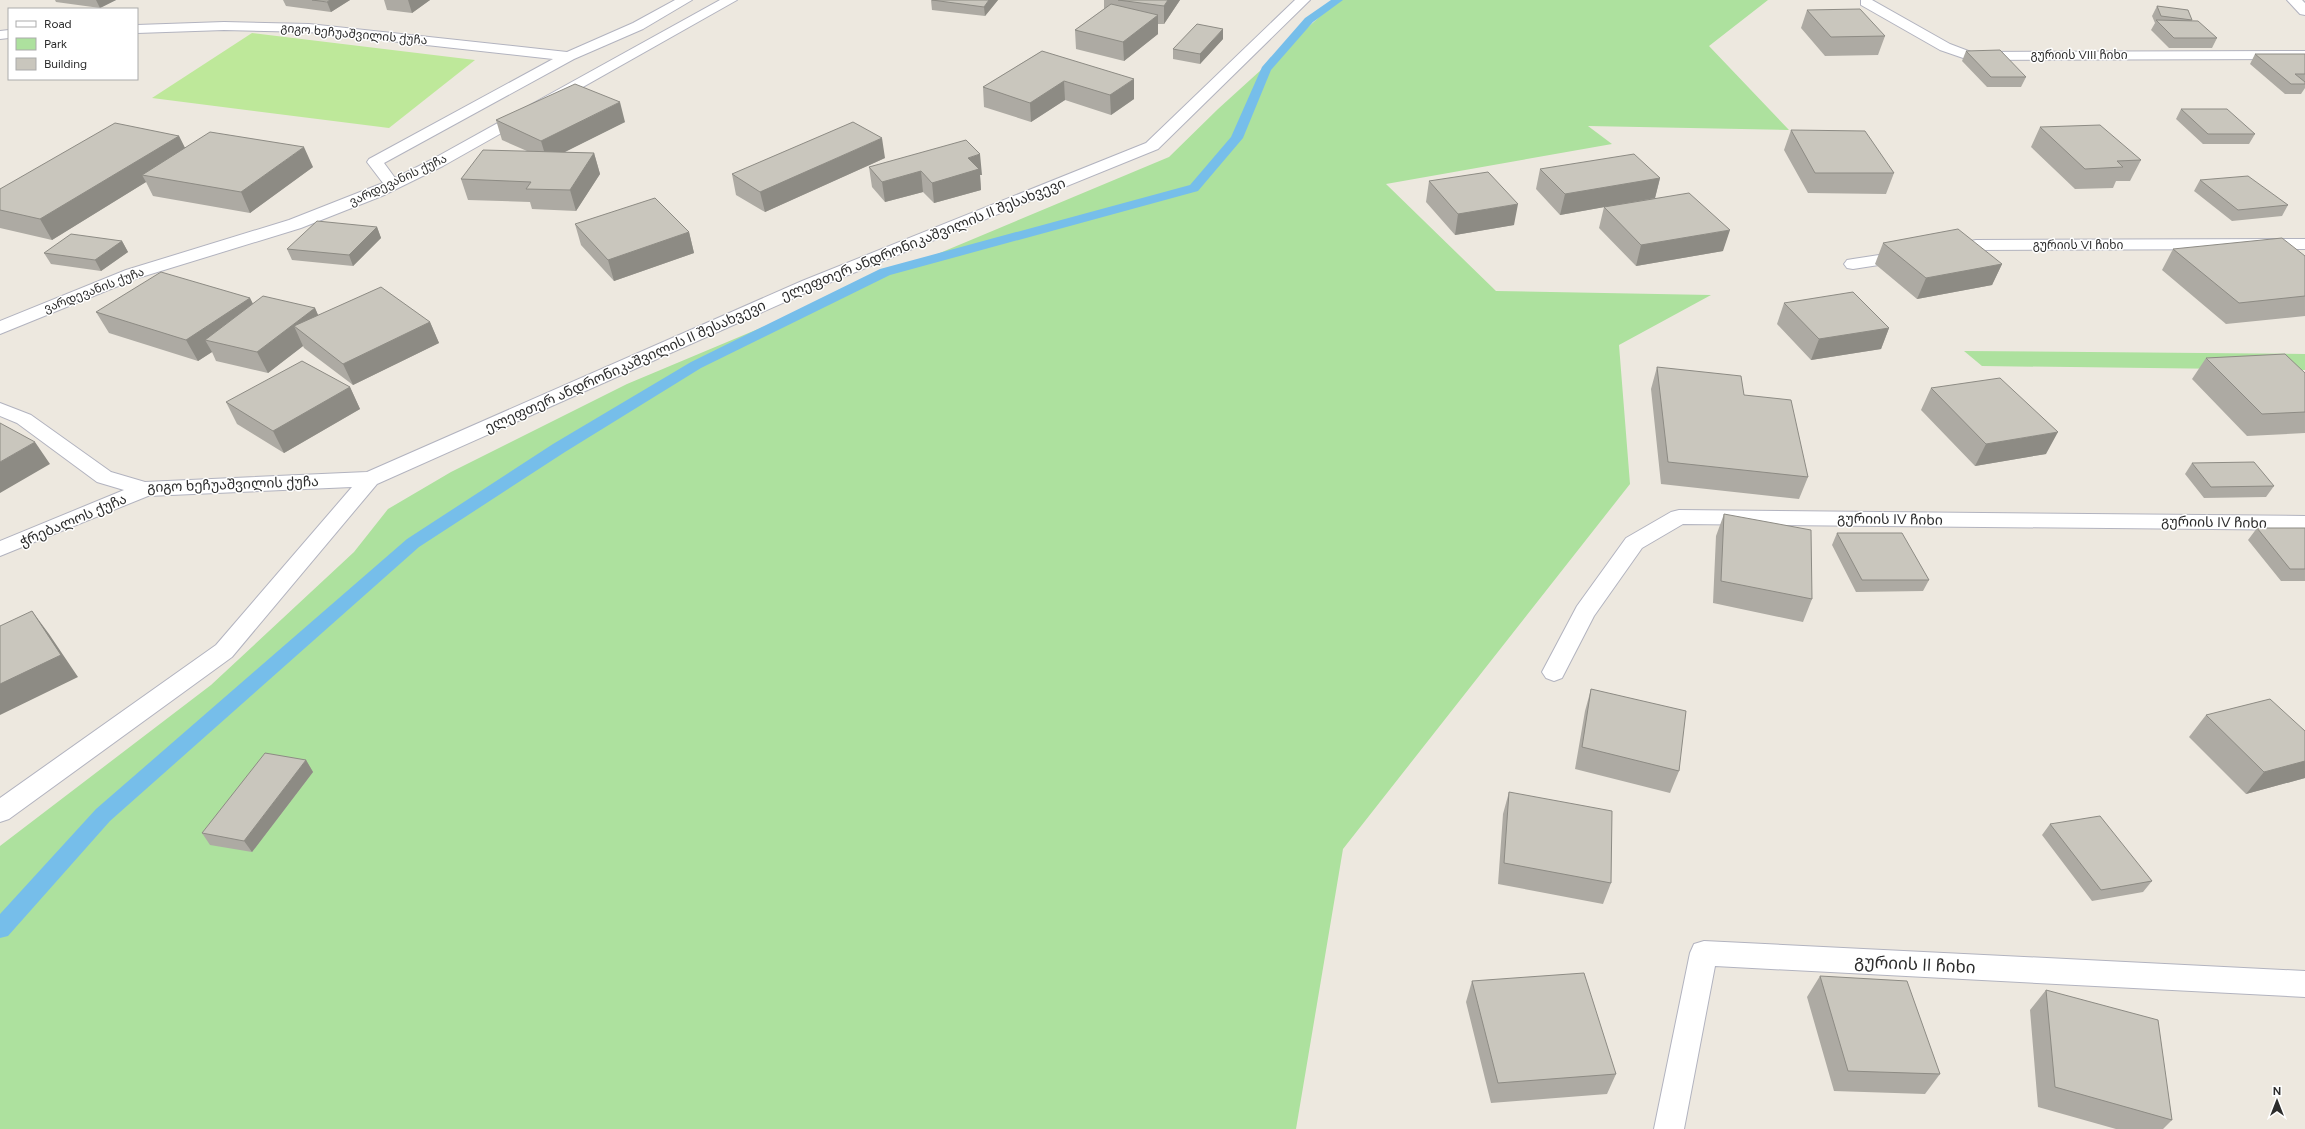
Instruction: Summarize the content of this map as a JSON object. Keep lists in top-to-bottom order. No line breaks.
{"streets":{"street":["გიგო ხეჩუაშვილის ქუჩა","გურიის VIII ჩიხი","ვარდევანის ქუჩა","ელეფთერ ანდრონიკაშვილის II შესახვევი","გურიის VI ჩიხი","გურიის IV ჩიხი","ჭრებალოს ქუჩა","გურიის II ჩიხი"]},"crossings":[["გიგო ხეჩუაშვილის ქუჩა","ელეფთერ ანდრონიკაშვილის II შესახვევი"],["გიგო ხეჩუაშვილის ქუჩა","ჭრებალოს ქუჩა"]],"legend":["Road","Park","Building"],"north":"top"}
